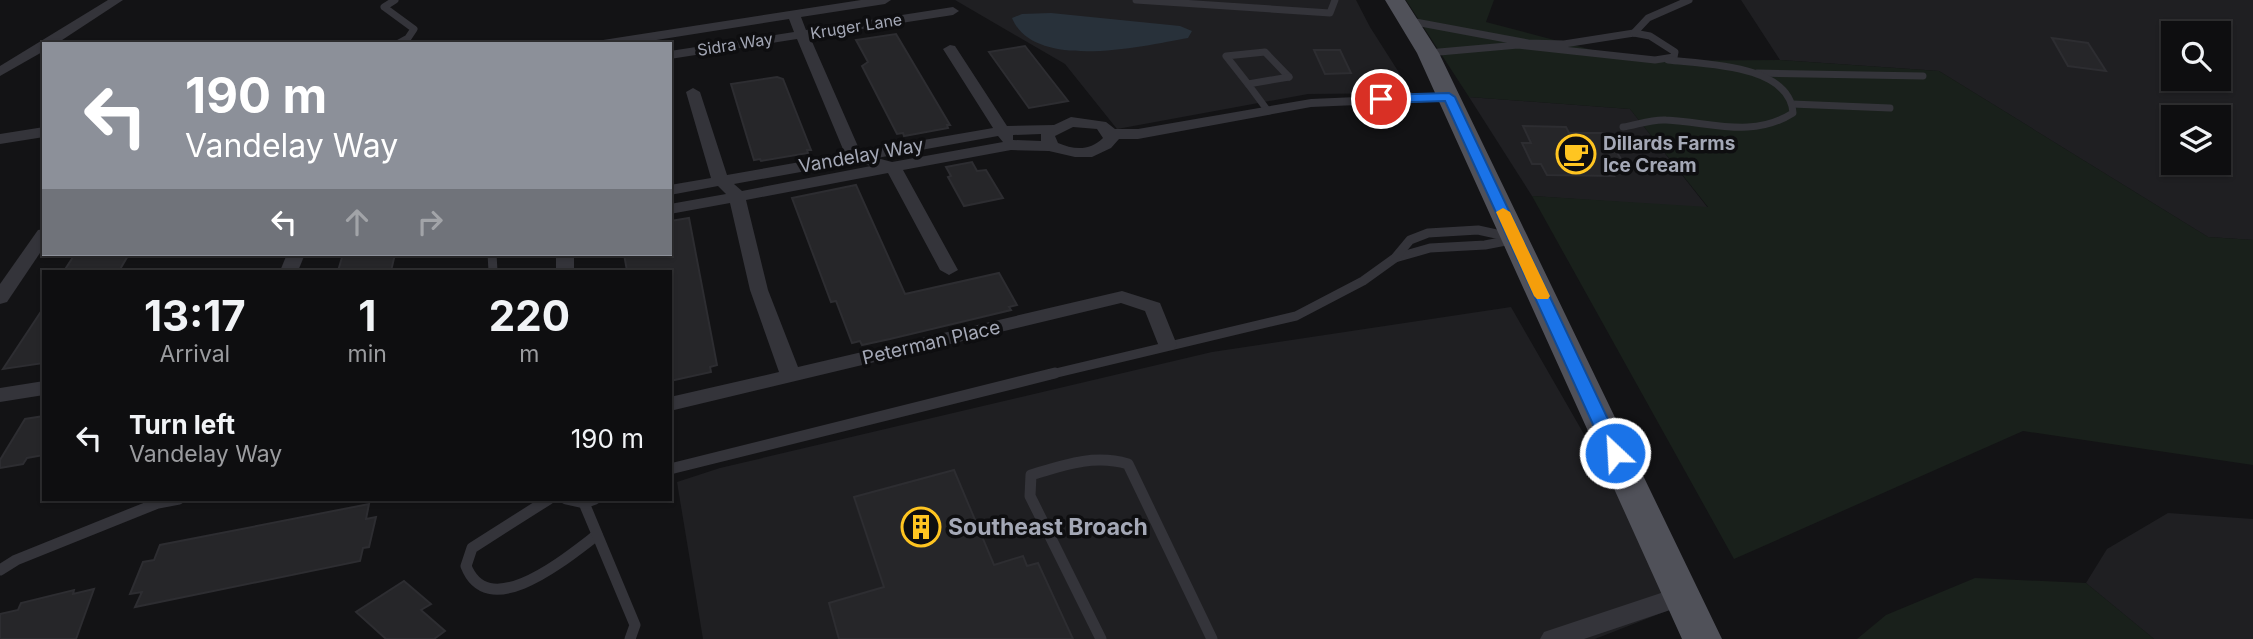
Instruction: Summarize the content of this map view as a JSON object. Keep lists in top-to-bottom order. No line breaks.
{"streets":{"street":["Kruger Lane","Sidra Way","Vandelay Way","Peterman Place"]},"crossings":[["Kruger Lane","Sidra Way"]],"places":{"cafe":["Dillards Farms Ice Cream"],"building":["Southeast Broach"]},"page":{"turn":["190 m","Vandelay Way"],"eta":["13:17","Arrival","1","min","220","m"],"list":[{"name":"Turn left","note":"Vandelay Way","value":"190 m"}]}}
